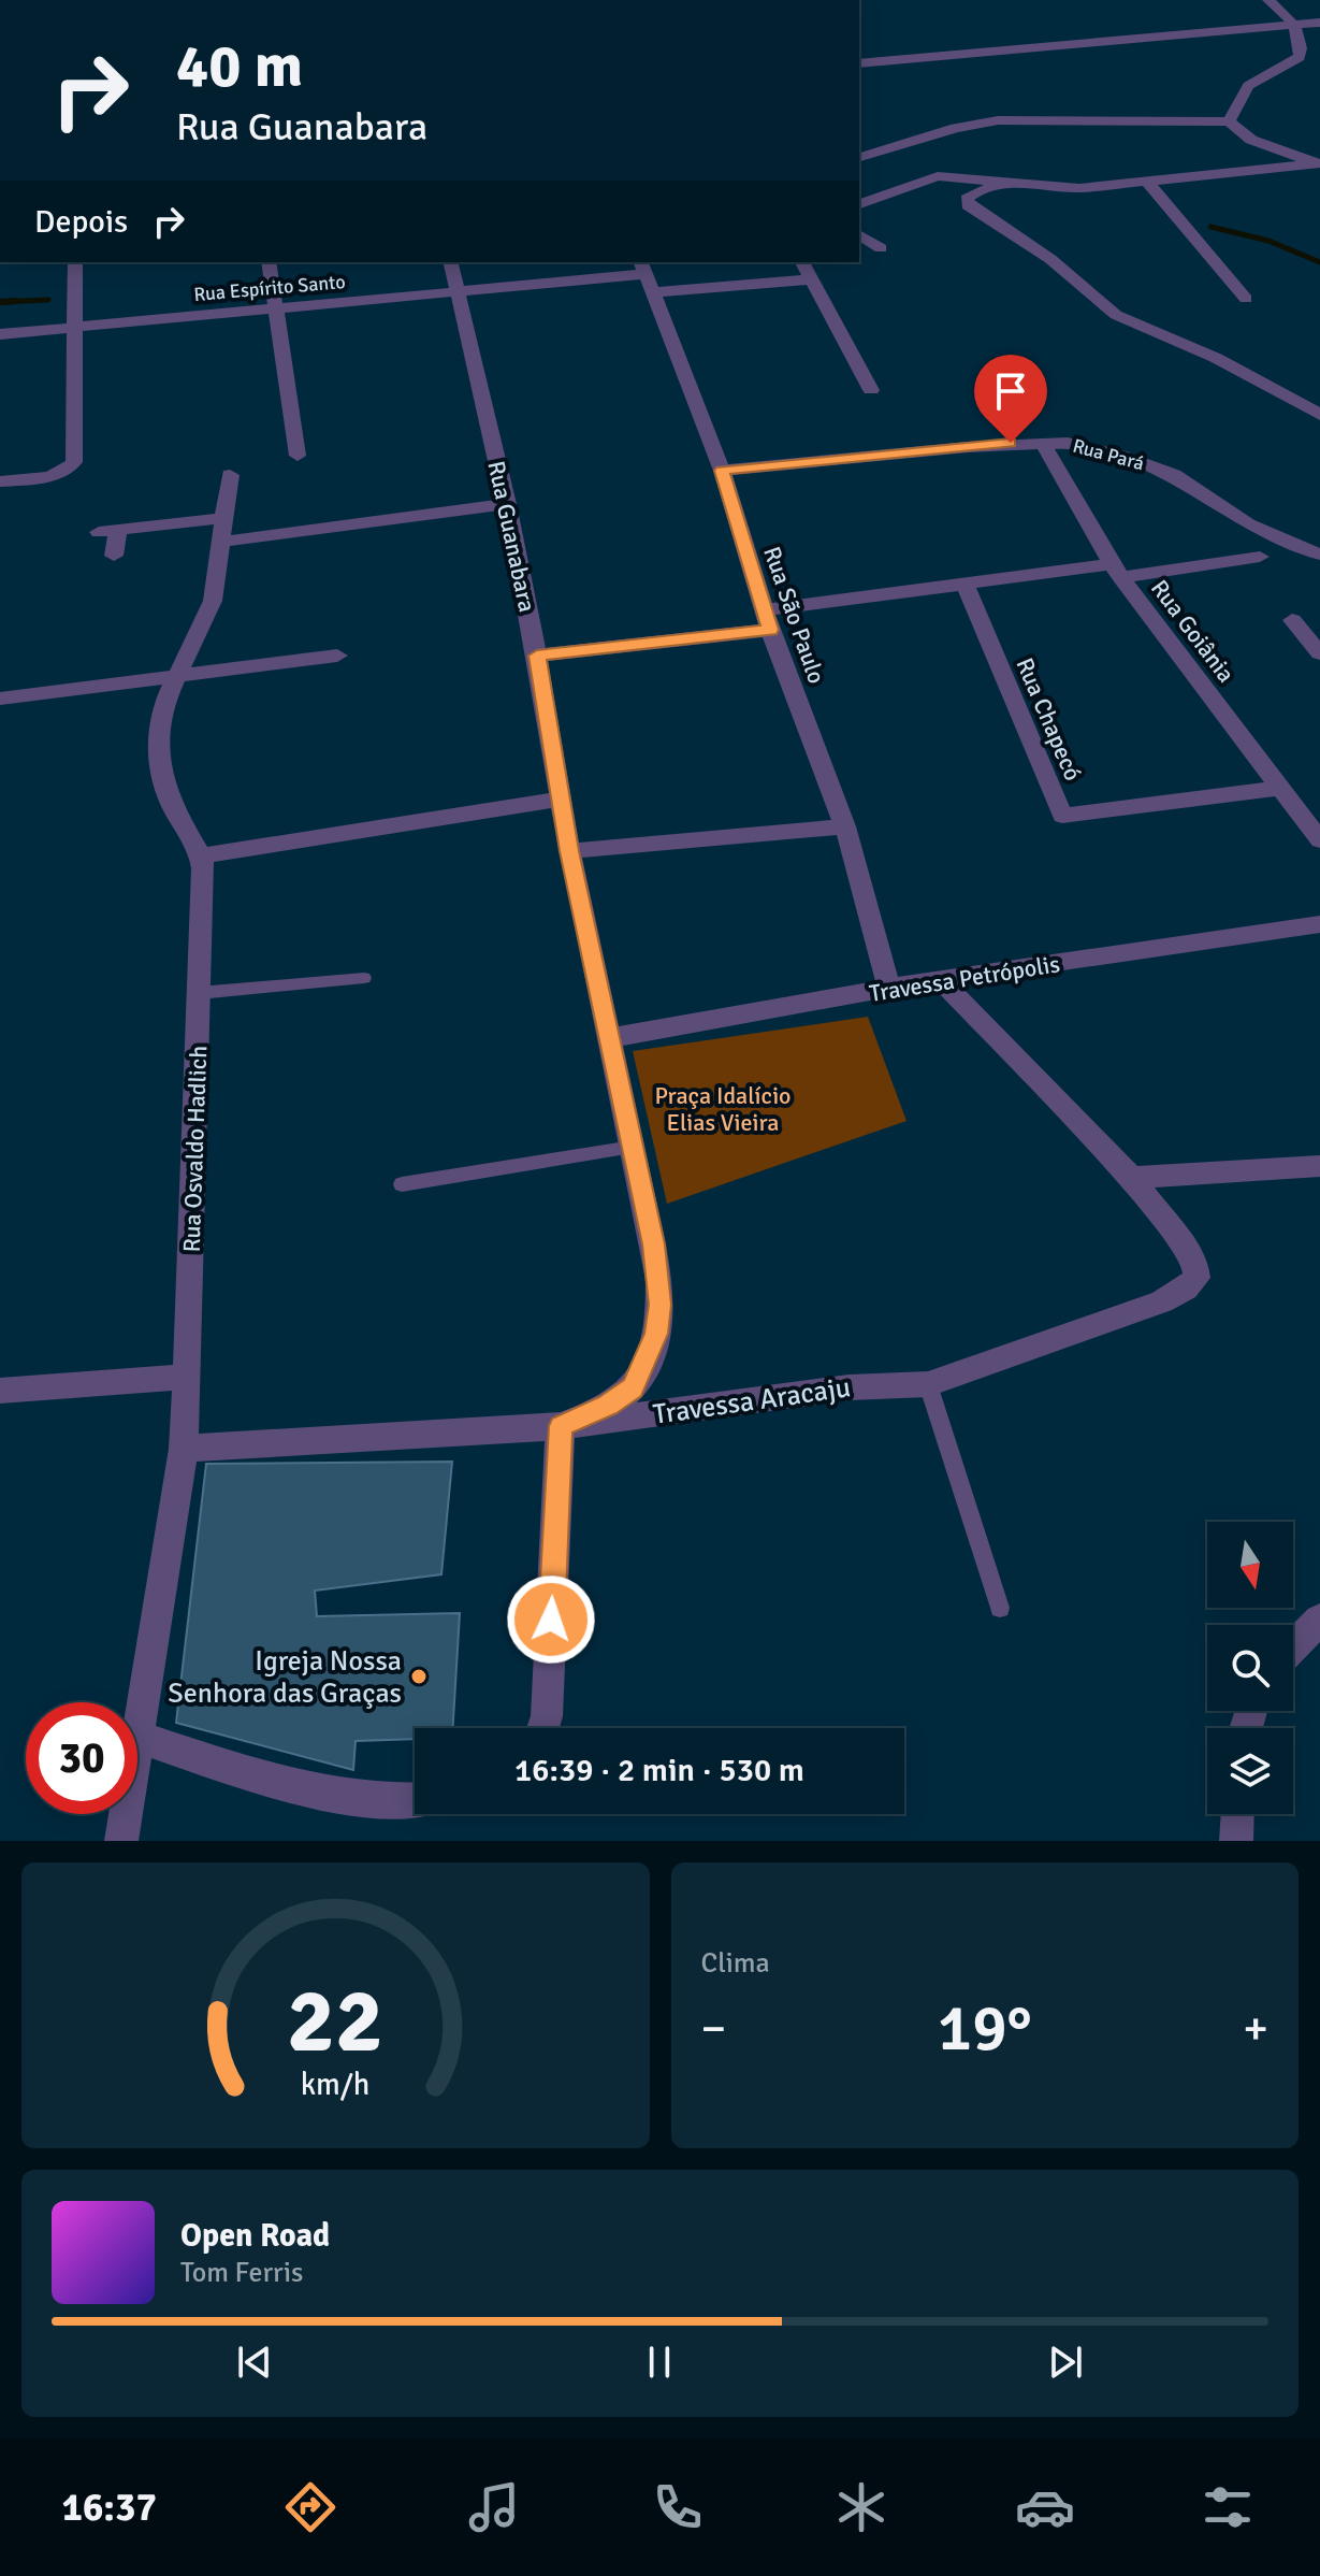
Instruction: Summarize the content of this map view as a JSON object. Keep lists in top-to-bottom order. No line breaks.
{"streets":{"street":["Rua Espírito Santo","Rua Pará","Rua Guanabara","Rua São Paulo","Rua Goiânia","Rua Chapecó","Travessa Petrópolis","Rua Osvaldo Hadlich","Travessa Aracaju"]},"crossings":[["Rua Espírito Santo","Rua Guanabara"],["Rua Espírito Santo","Rua São Paulo"],["Rua Pará","Rua São Paulo"],["Rua Pará","Rua Goiânia"],["Rua Guanabara","Travessa Petrópolis"],["Rua Guanabara","Travessa Aracaju"],["Rua São Paulo","Travessa Petrópolis"],["Rua Goiânia","Rua Chapecó"],["Rua Osvaldo Hadlich","Travessa Aracaju"]],"parks":["Praça Idalício Elias Vieira"],"places":["Igreja Nossa Senhora das Graças"],"north":"bottom","page":{"turn":["40 m","Rua Guanabara"],"then":"Depois","limit":"30","trip":"16:39 · 2 min · 530 m","tile":"Clima","heat":["−","19°","+"],"song":["Open Road","Tom Ferris"],"tabs":"16:37","gauge":["22","km/h"]}}
